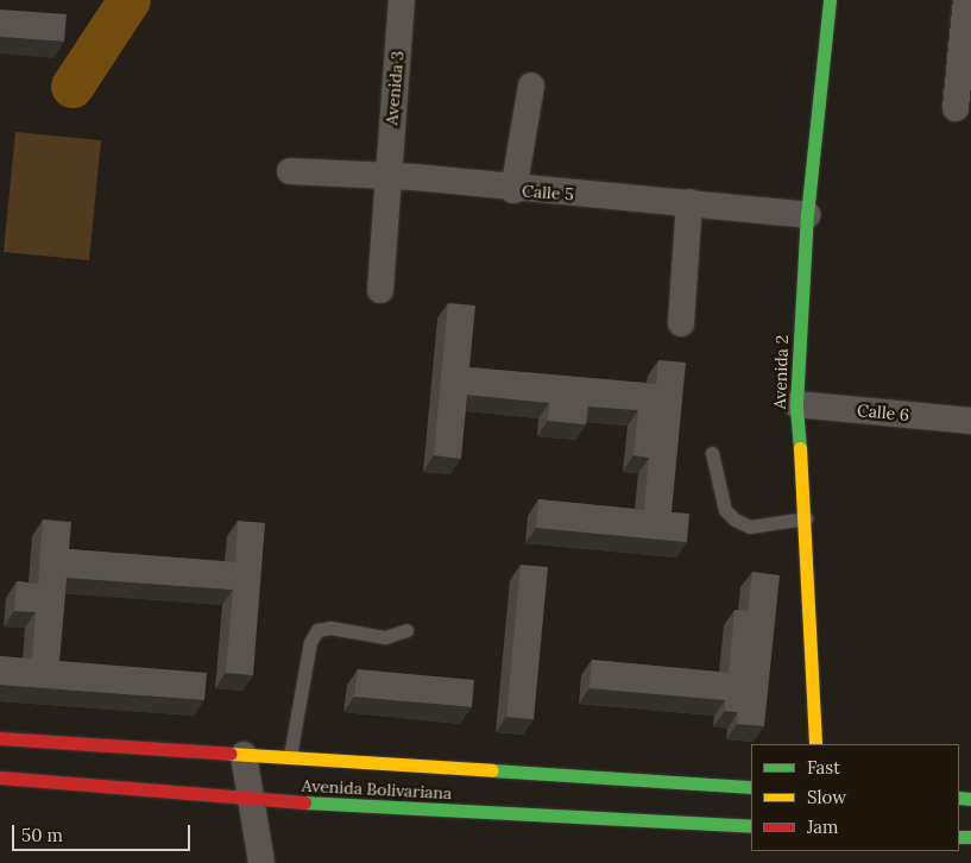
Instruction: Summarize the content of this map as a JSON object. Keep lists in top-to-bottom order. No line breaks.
{"streets":{"street":["Avenida 3","Calle 5","Avenida 2","Calle 6","Avenida Bolivariana"]},"crossings":[["Avenida 3","Calle 5"],["Calle 5","Avenida 2"],["Avenida 2","Calle 6"]],"legend":["Fast","Slow","Jam"],"scale_bar":"50 m"}
